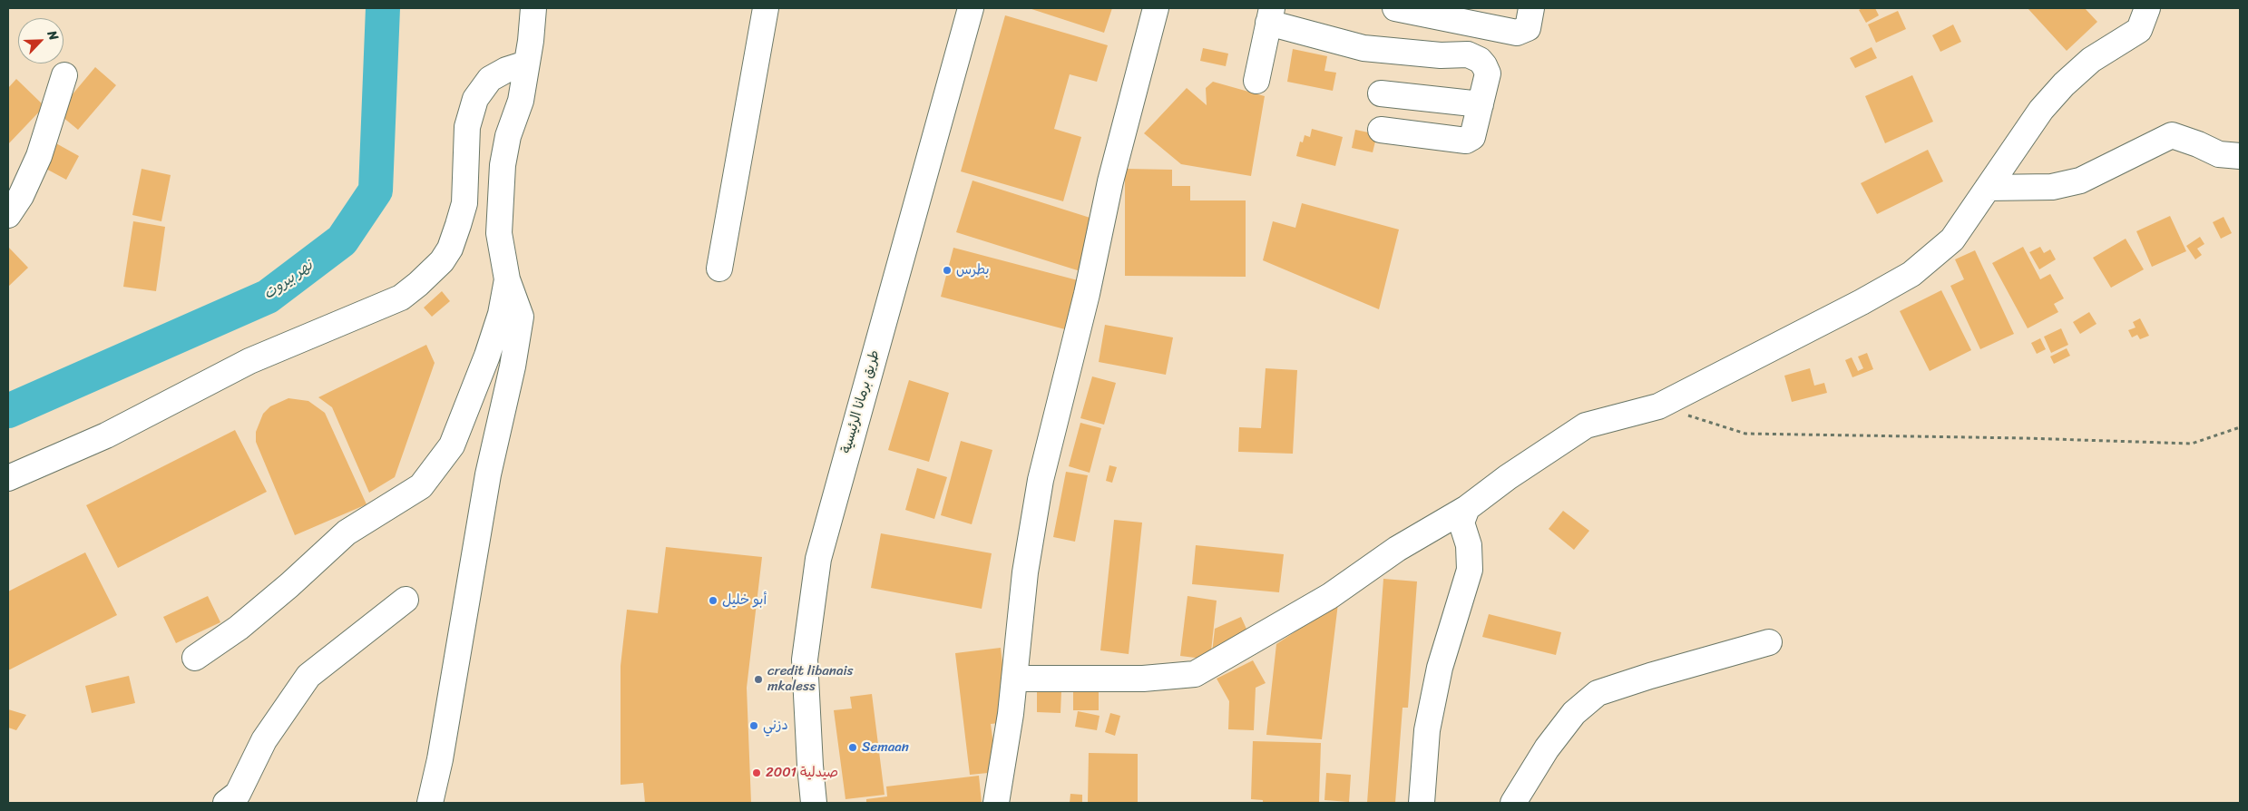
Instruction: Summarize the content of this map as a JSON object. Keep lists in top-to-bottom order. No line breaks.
{"streets":{"street":["طريق برمانا الرئيسية"]},"water":["نهر بيروت"],"places":["بطرس","أبو خليل","credit libanais mkaless","دزني","Semaan","صيدلية 2001"],"north":"top right"}
